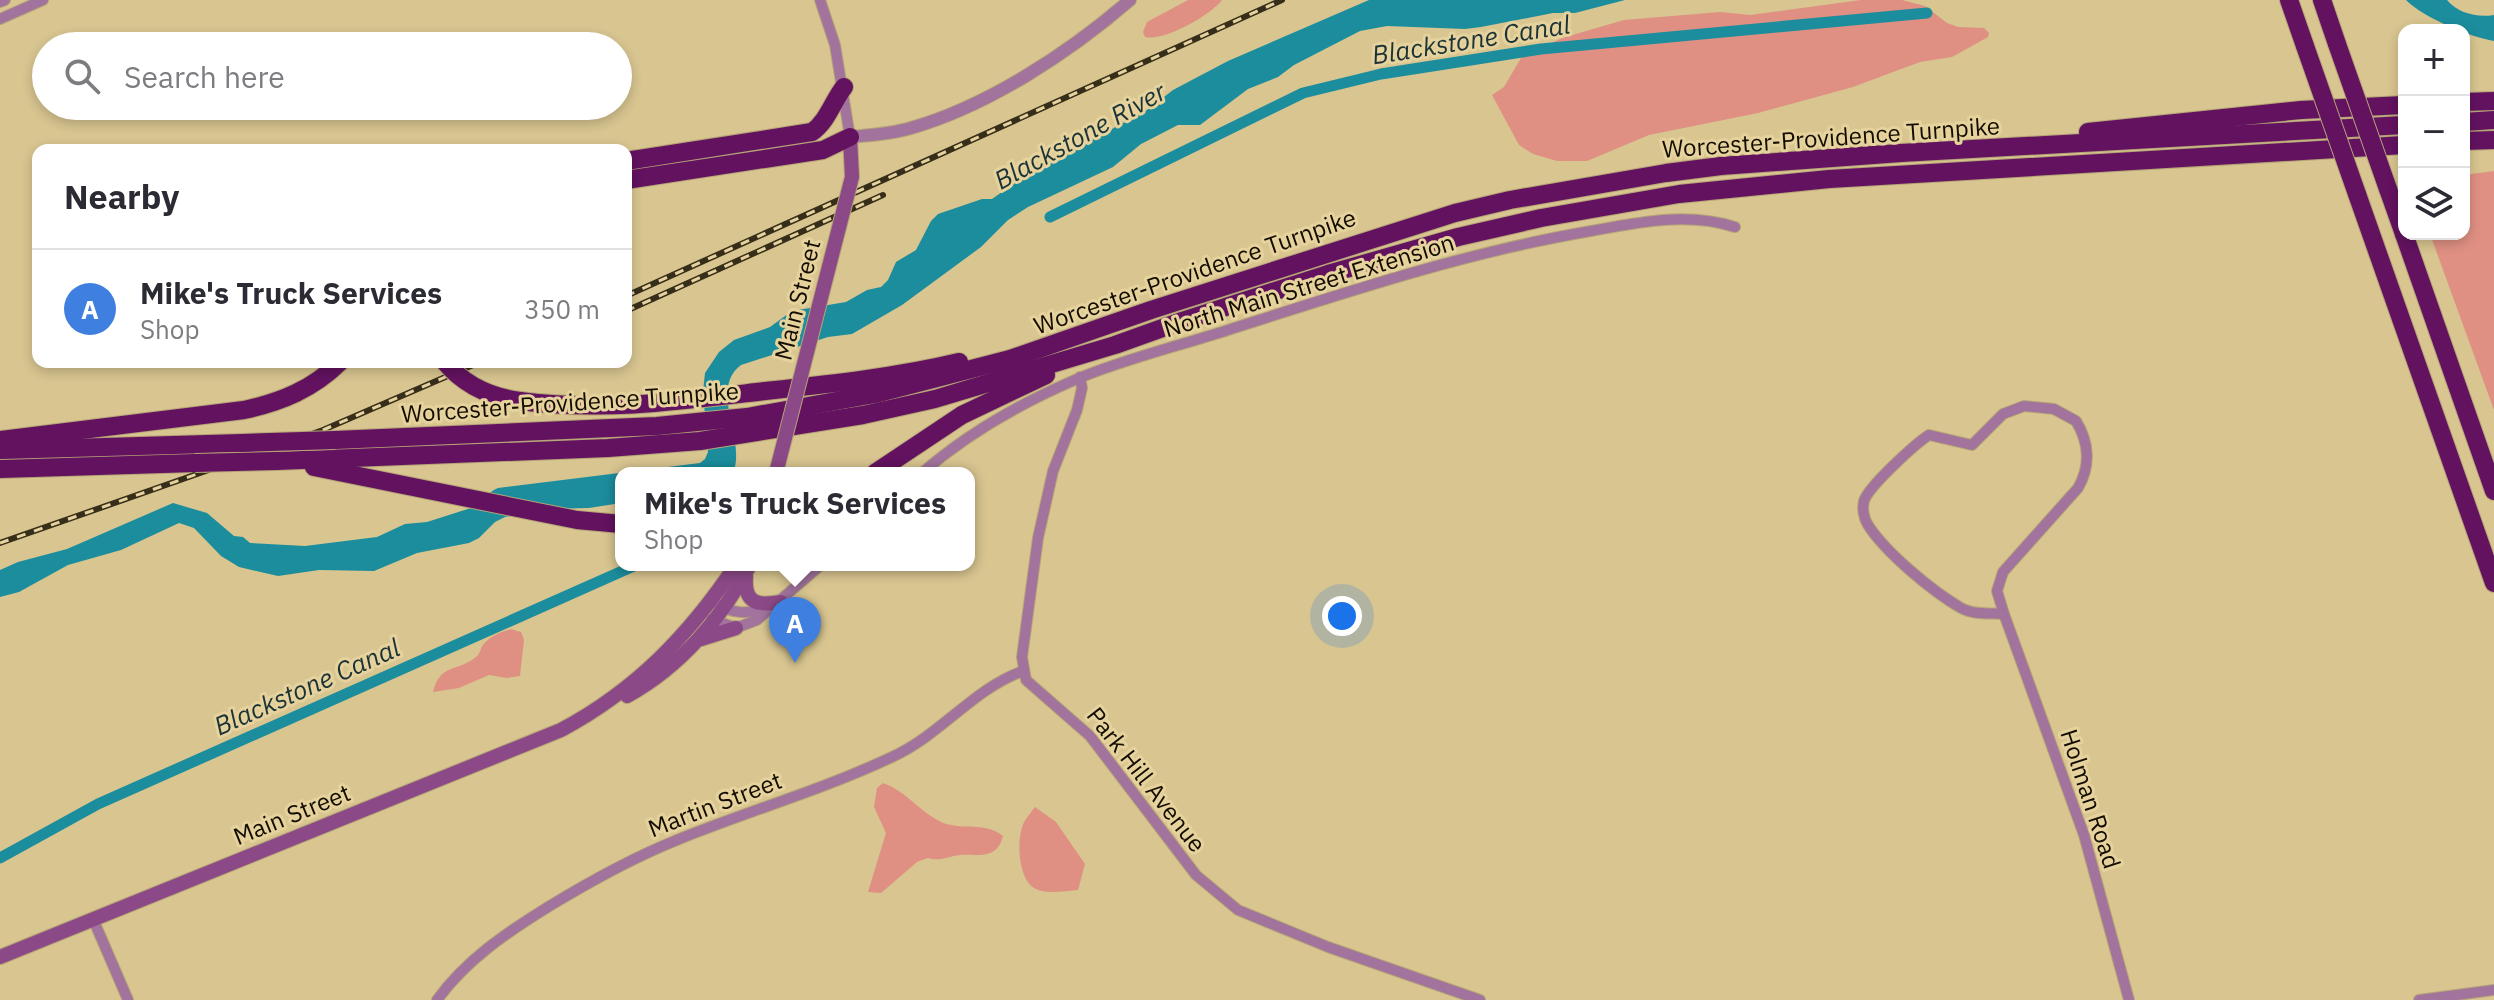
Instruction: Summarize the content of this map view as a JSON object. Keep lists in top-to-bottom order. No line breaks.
{"streets":{"highway":["Worcester-Providence Turnpike"],"main road":["Main Street"],"street":["North Main Street Extension","Park Hill Avenue","Holman Road","Martin Street"]},"crossings":[["Park Hill Avenue","Martin Street"]],"water":["Blackstone Canal","Blackstone River"],"page":{"map_buttons":["+","−"],"search":"Search here","heading":"Nearby","list":[{"mark":"A","name":"Mike's Truck Services","note":"Shop","value":"350 m"}],"popup":["Mike's Truck Services","Shop"],"pins":"A"}}
